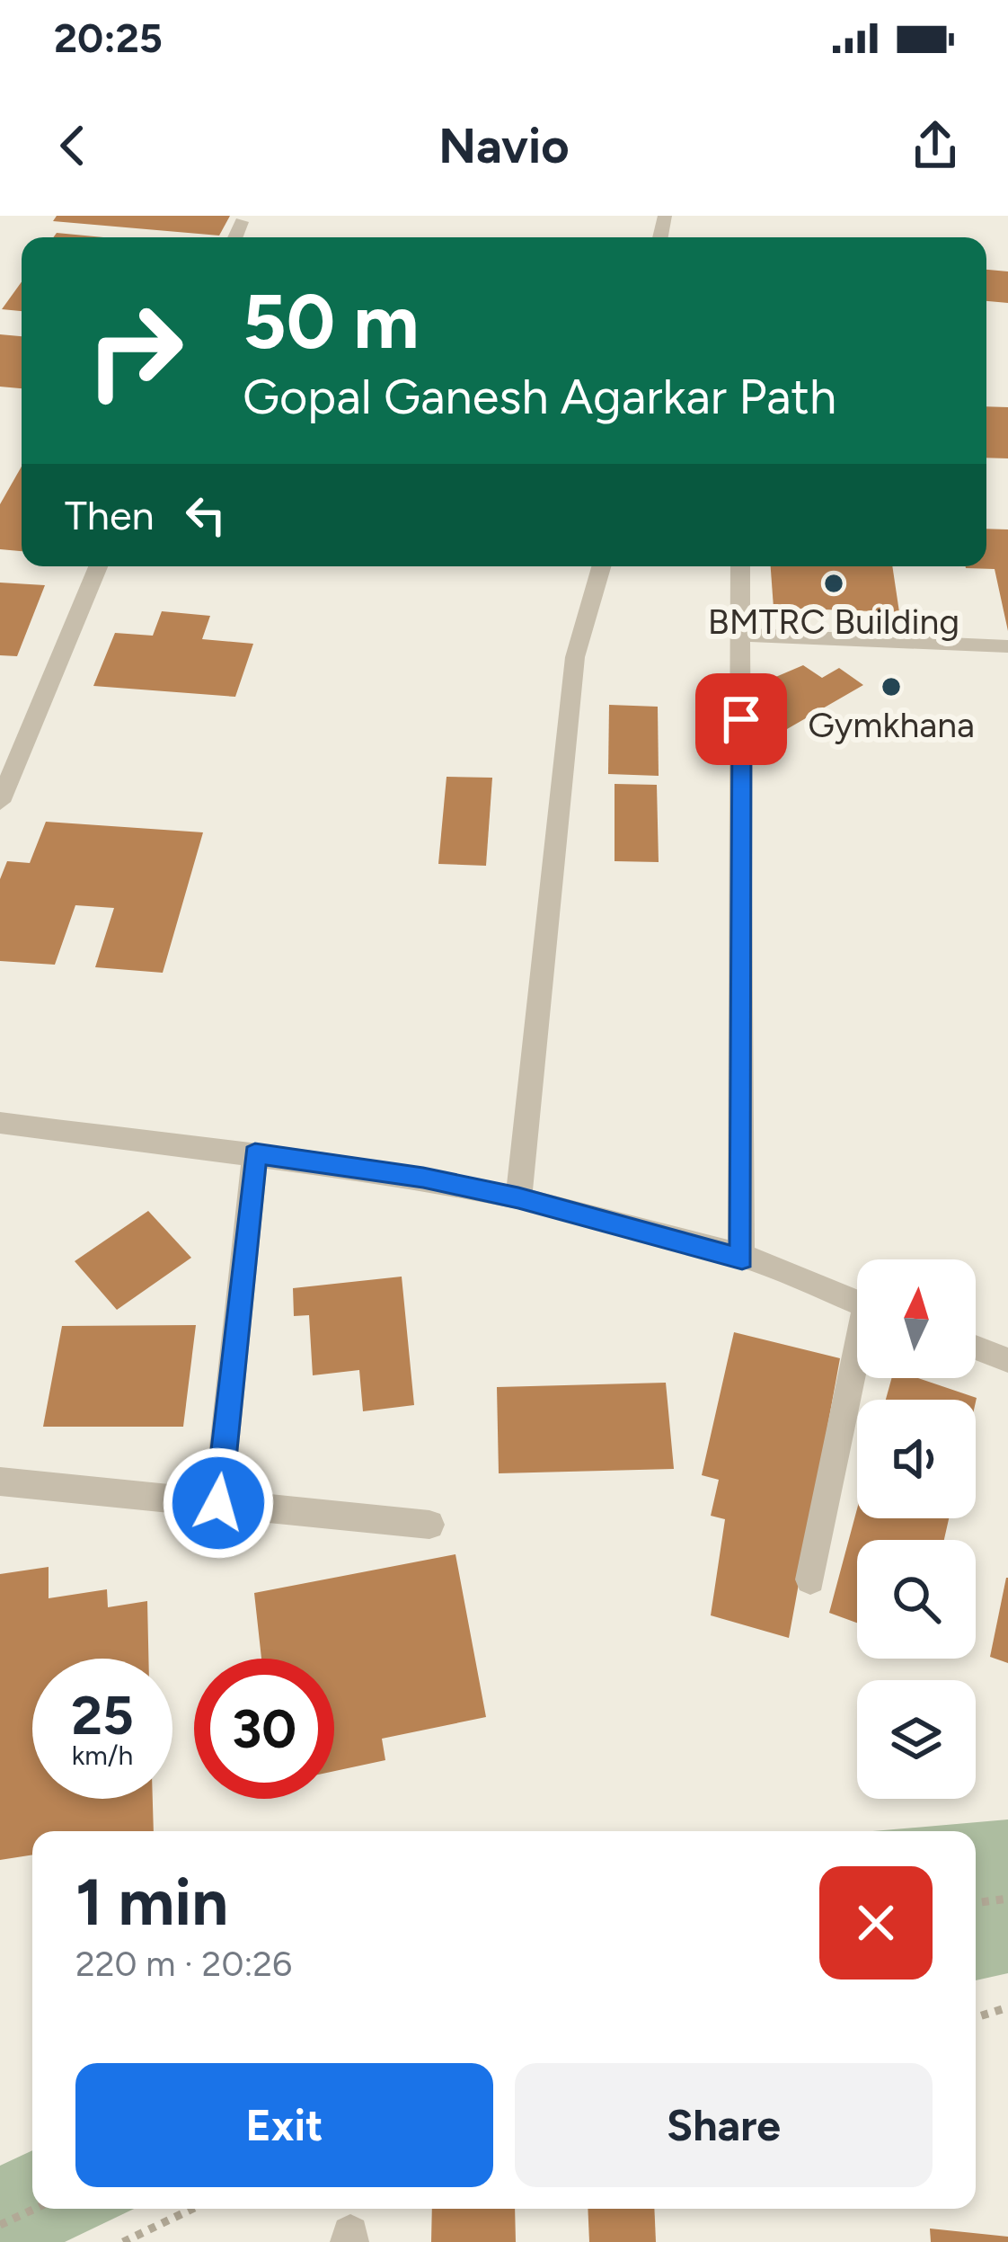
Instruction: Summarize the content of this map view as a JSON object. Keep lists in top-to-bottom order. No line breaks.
{"places":["BMTRC Building","Gymkhana"],"north":"top","page":{"status":"20:25","header":"Navio","turn":["50 m","Gopal Ganesh Agarkar Path"],"then":"Then","speed":"25 km/h","limit":"30","heading":["1 min","220 m · 20:26"],"buttons":["Exit","Share"]}}
